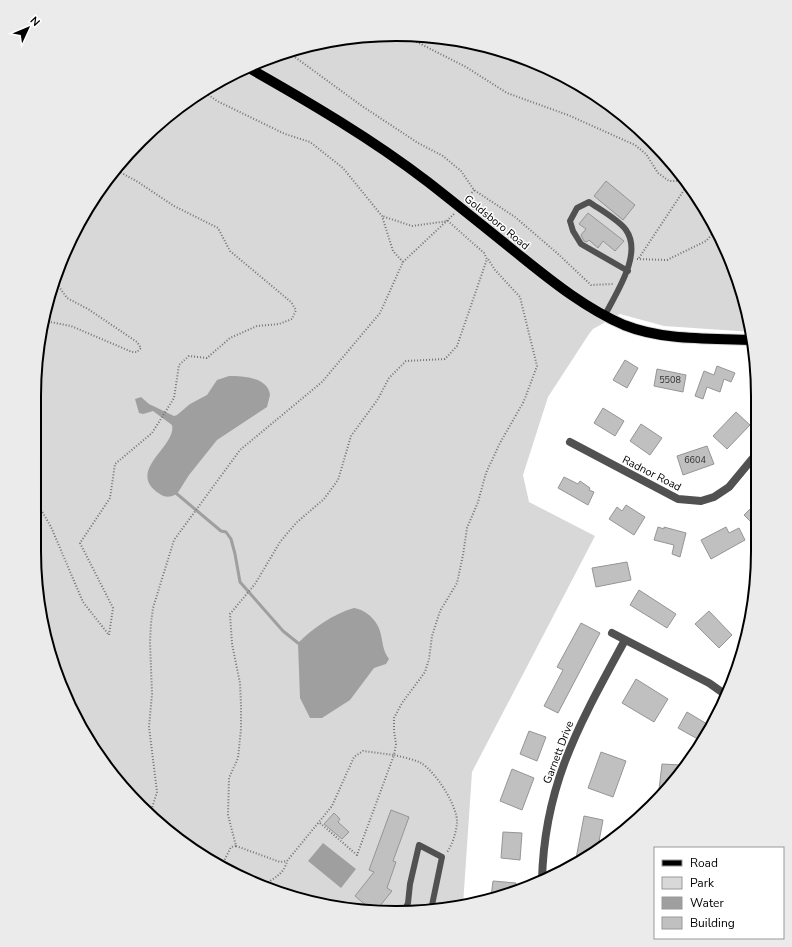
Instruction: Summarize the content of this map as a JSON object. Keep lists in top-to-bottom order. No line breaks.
{"streets":{"main road":["Goldsboro Road"],"street":["Radnor Road","Garnett Drive"]},"house_numbers":["5508","6604"],"legend":["Road","Park","Water","Building"],"north":"top right"}
